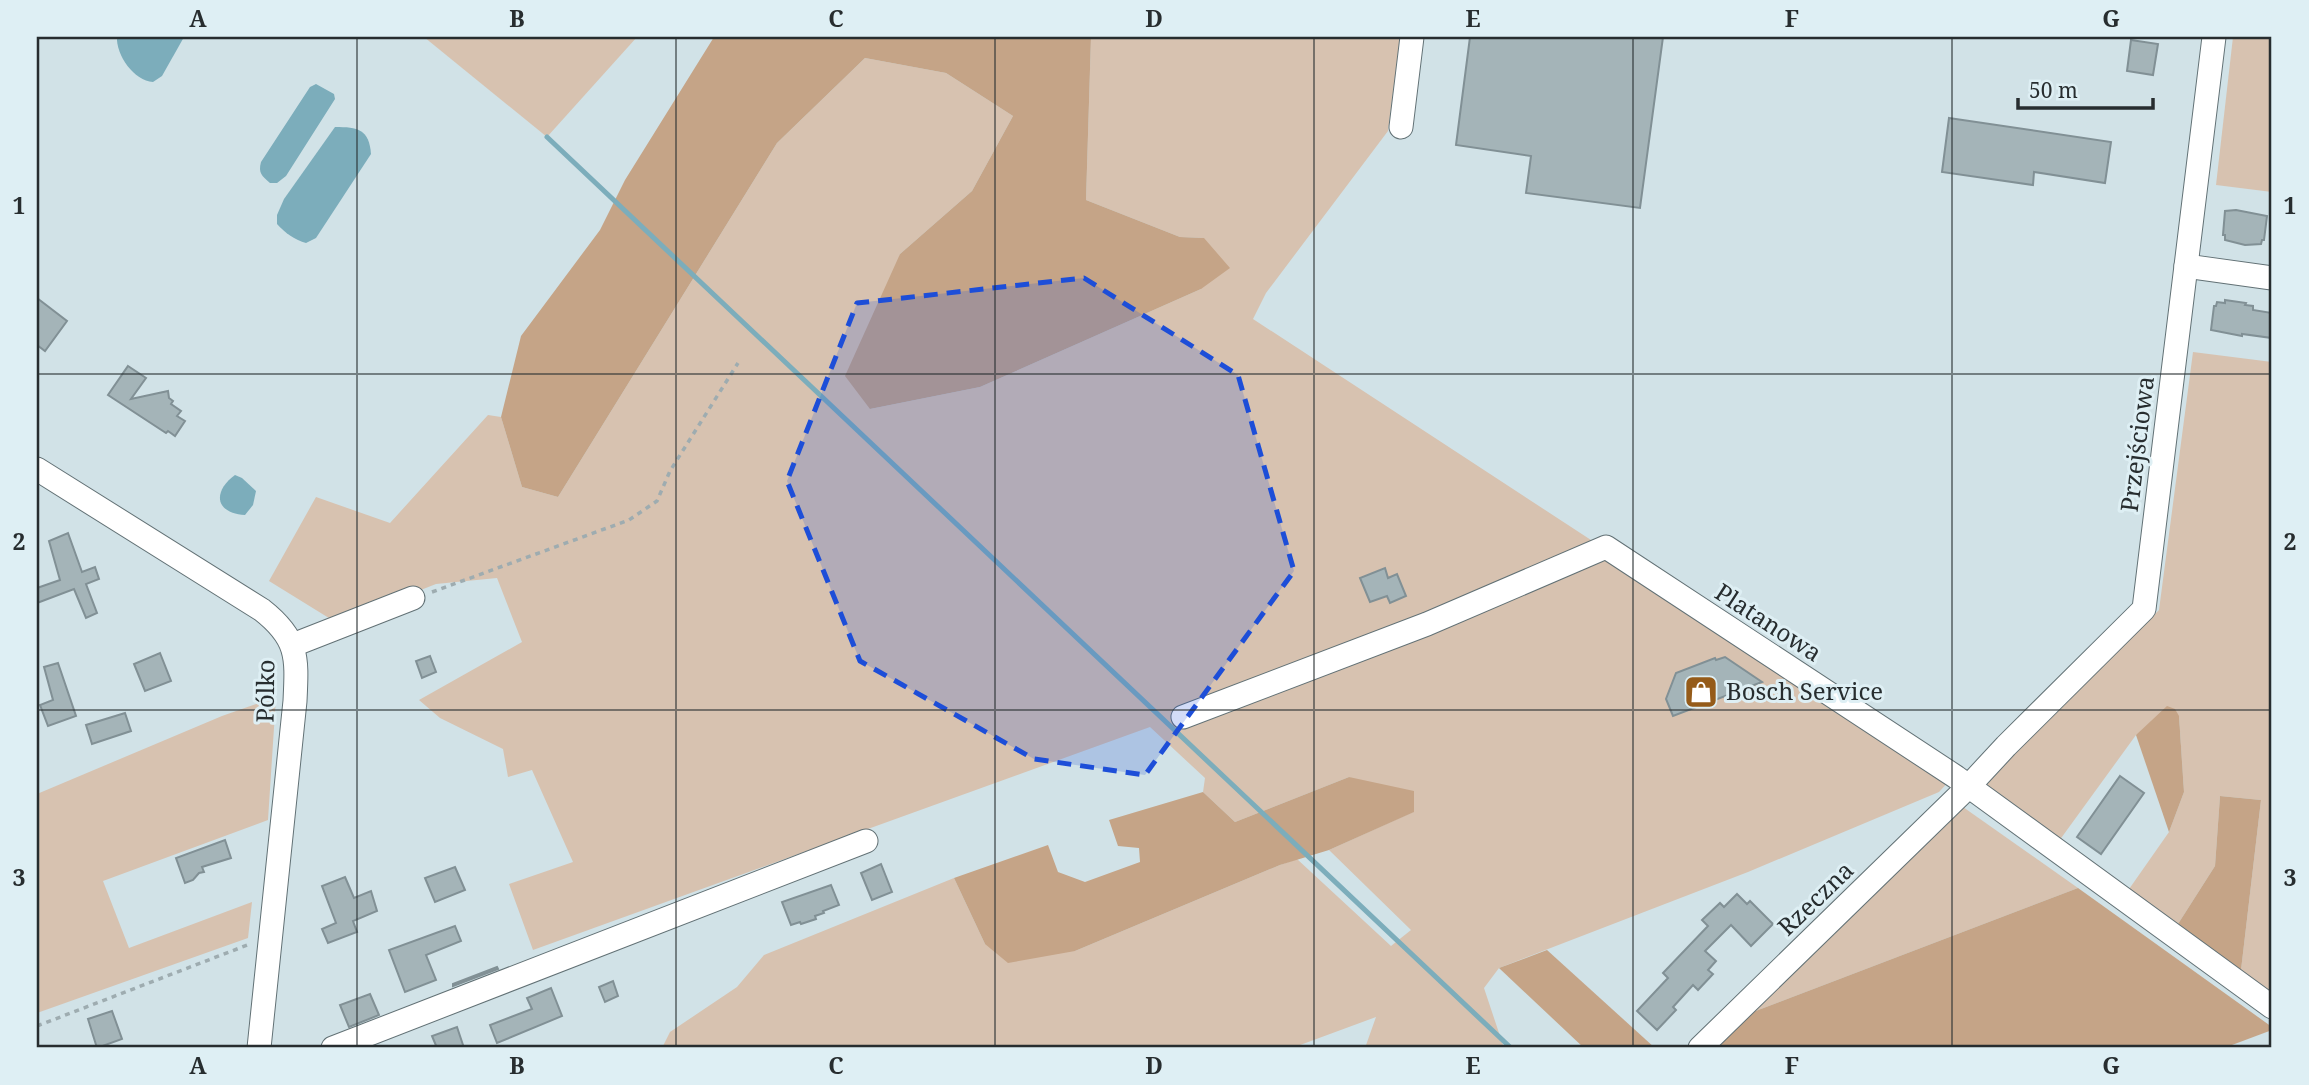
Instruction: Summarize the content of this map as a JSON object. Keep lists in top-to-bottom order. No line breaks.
{"streets":{"street":["Przejściowa","Platanowa","Pólko","Rzeczna"]},"crossings":[["Przejściowa","Platanowa"],["Przejściowa","Rzeczna"],["Platanowa","Rzeczna"]],"places":{"shop":["Bosch Service"]},"scale_bar":"50 m","grid":{"columns":["A","B","C","D","E","F","G"],"rows":["1","2","3"]}}
